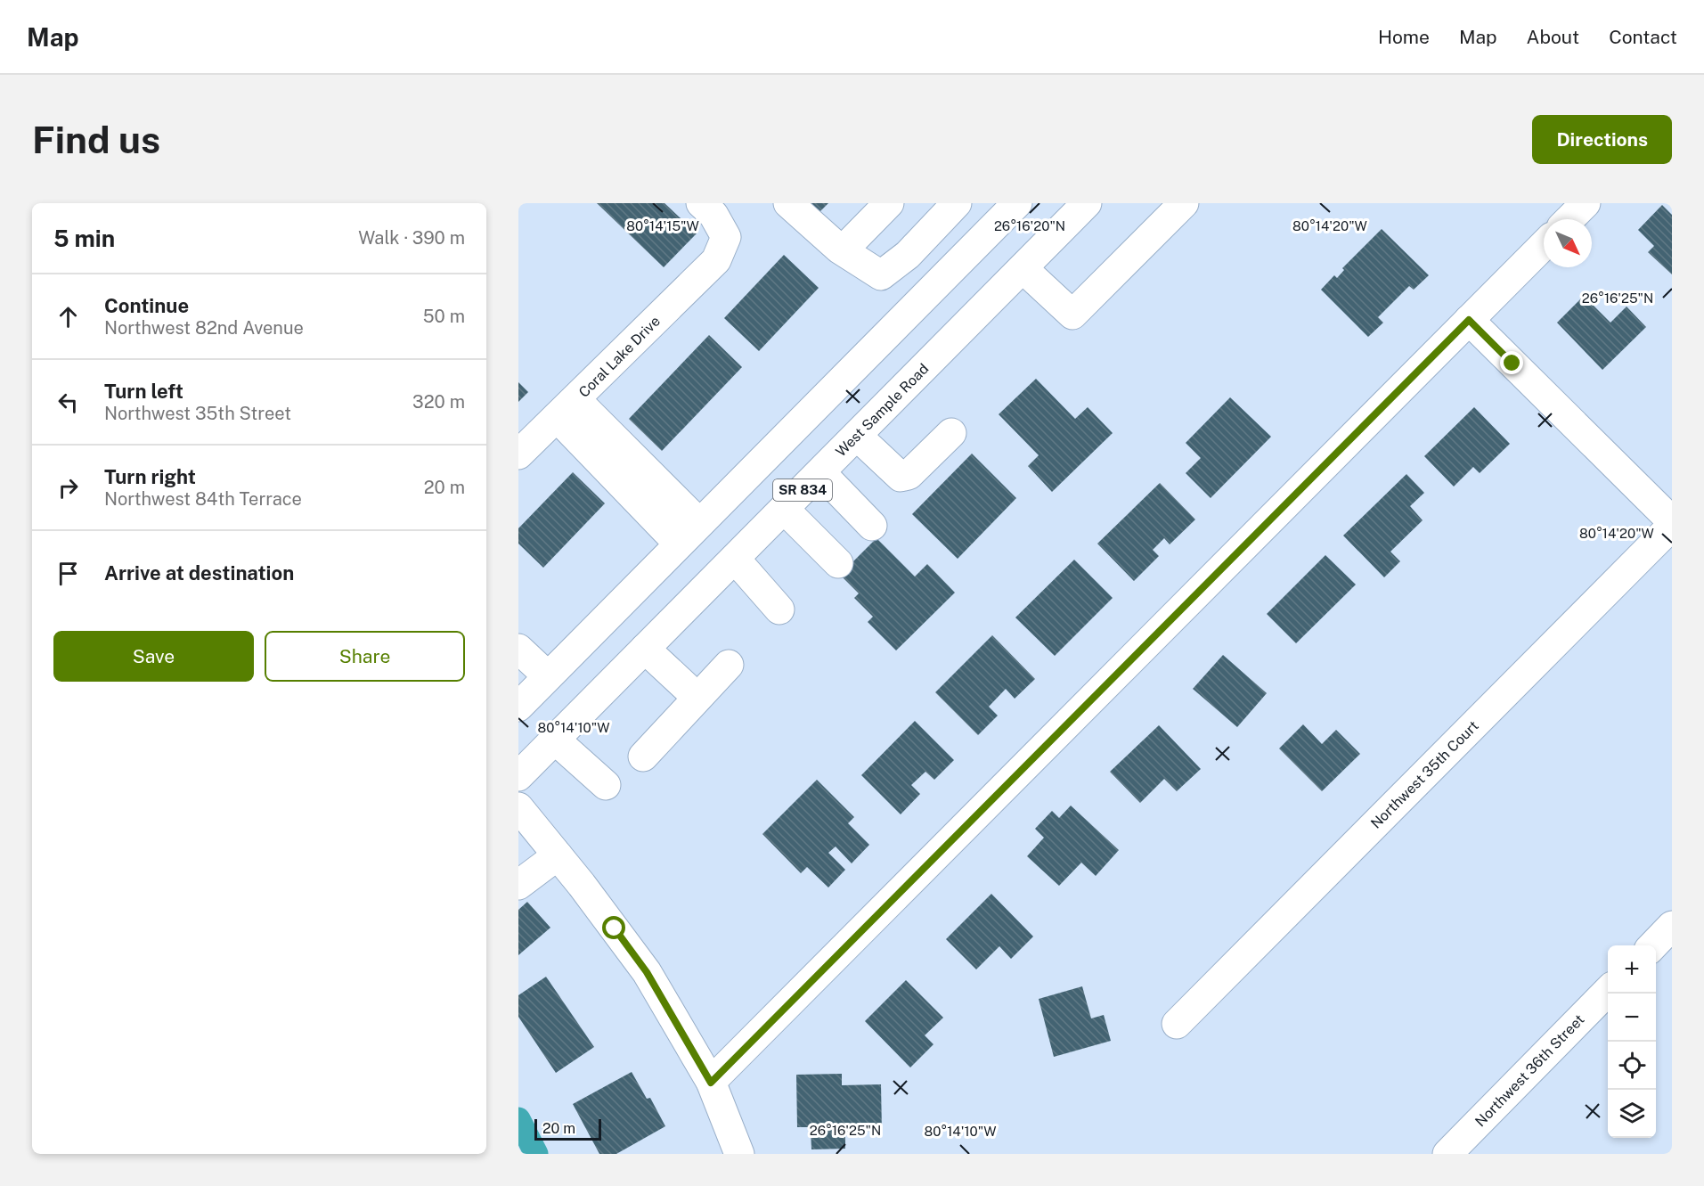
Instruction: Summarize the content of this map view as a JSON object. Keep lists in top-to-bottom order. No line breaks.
{"streets":{"street":["Coral Lake Drive","West Sample Road","SR 834","Northwest 35th Court","Northwest 36th Street"]},"crossings":[["Coral Lake Drive","SR 834"]],"scale_bar":"20 m","north":"bottom right","page":{"header":"Map","nav":["Home","Map","About","Contact"],"buttons":["Directions",["Save","Share"]],"title":"Find us","heading":["5 min","Walk · 390 m"],"list":[["Continue","Northwest 82nd Avenue","50 m"],["Turn left","Northwest 35th Street","320 m"],["Turn right","Northwest 84th Terrace","20 m"],"Arrive at destination"],"map_buttons":["+","−"],"scale":"20 m"},"coordinates":["80°14'15\"W","80°14'20\"W","26°16'20\"N","26°16'25\"N","80°14'10\"W"]}
